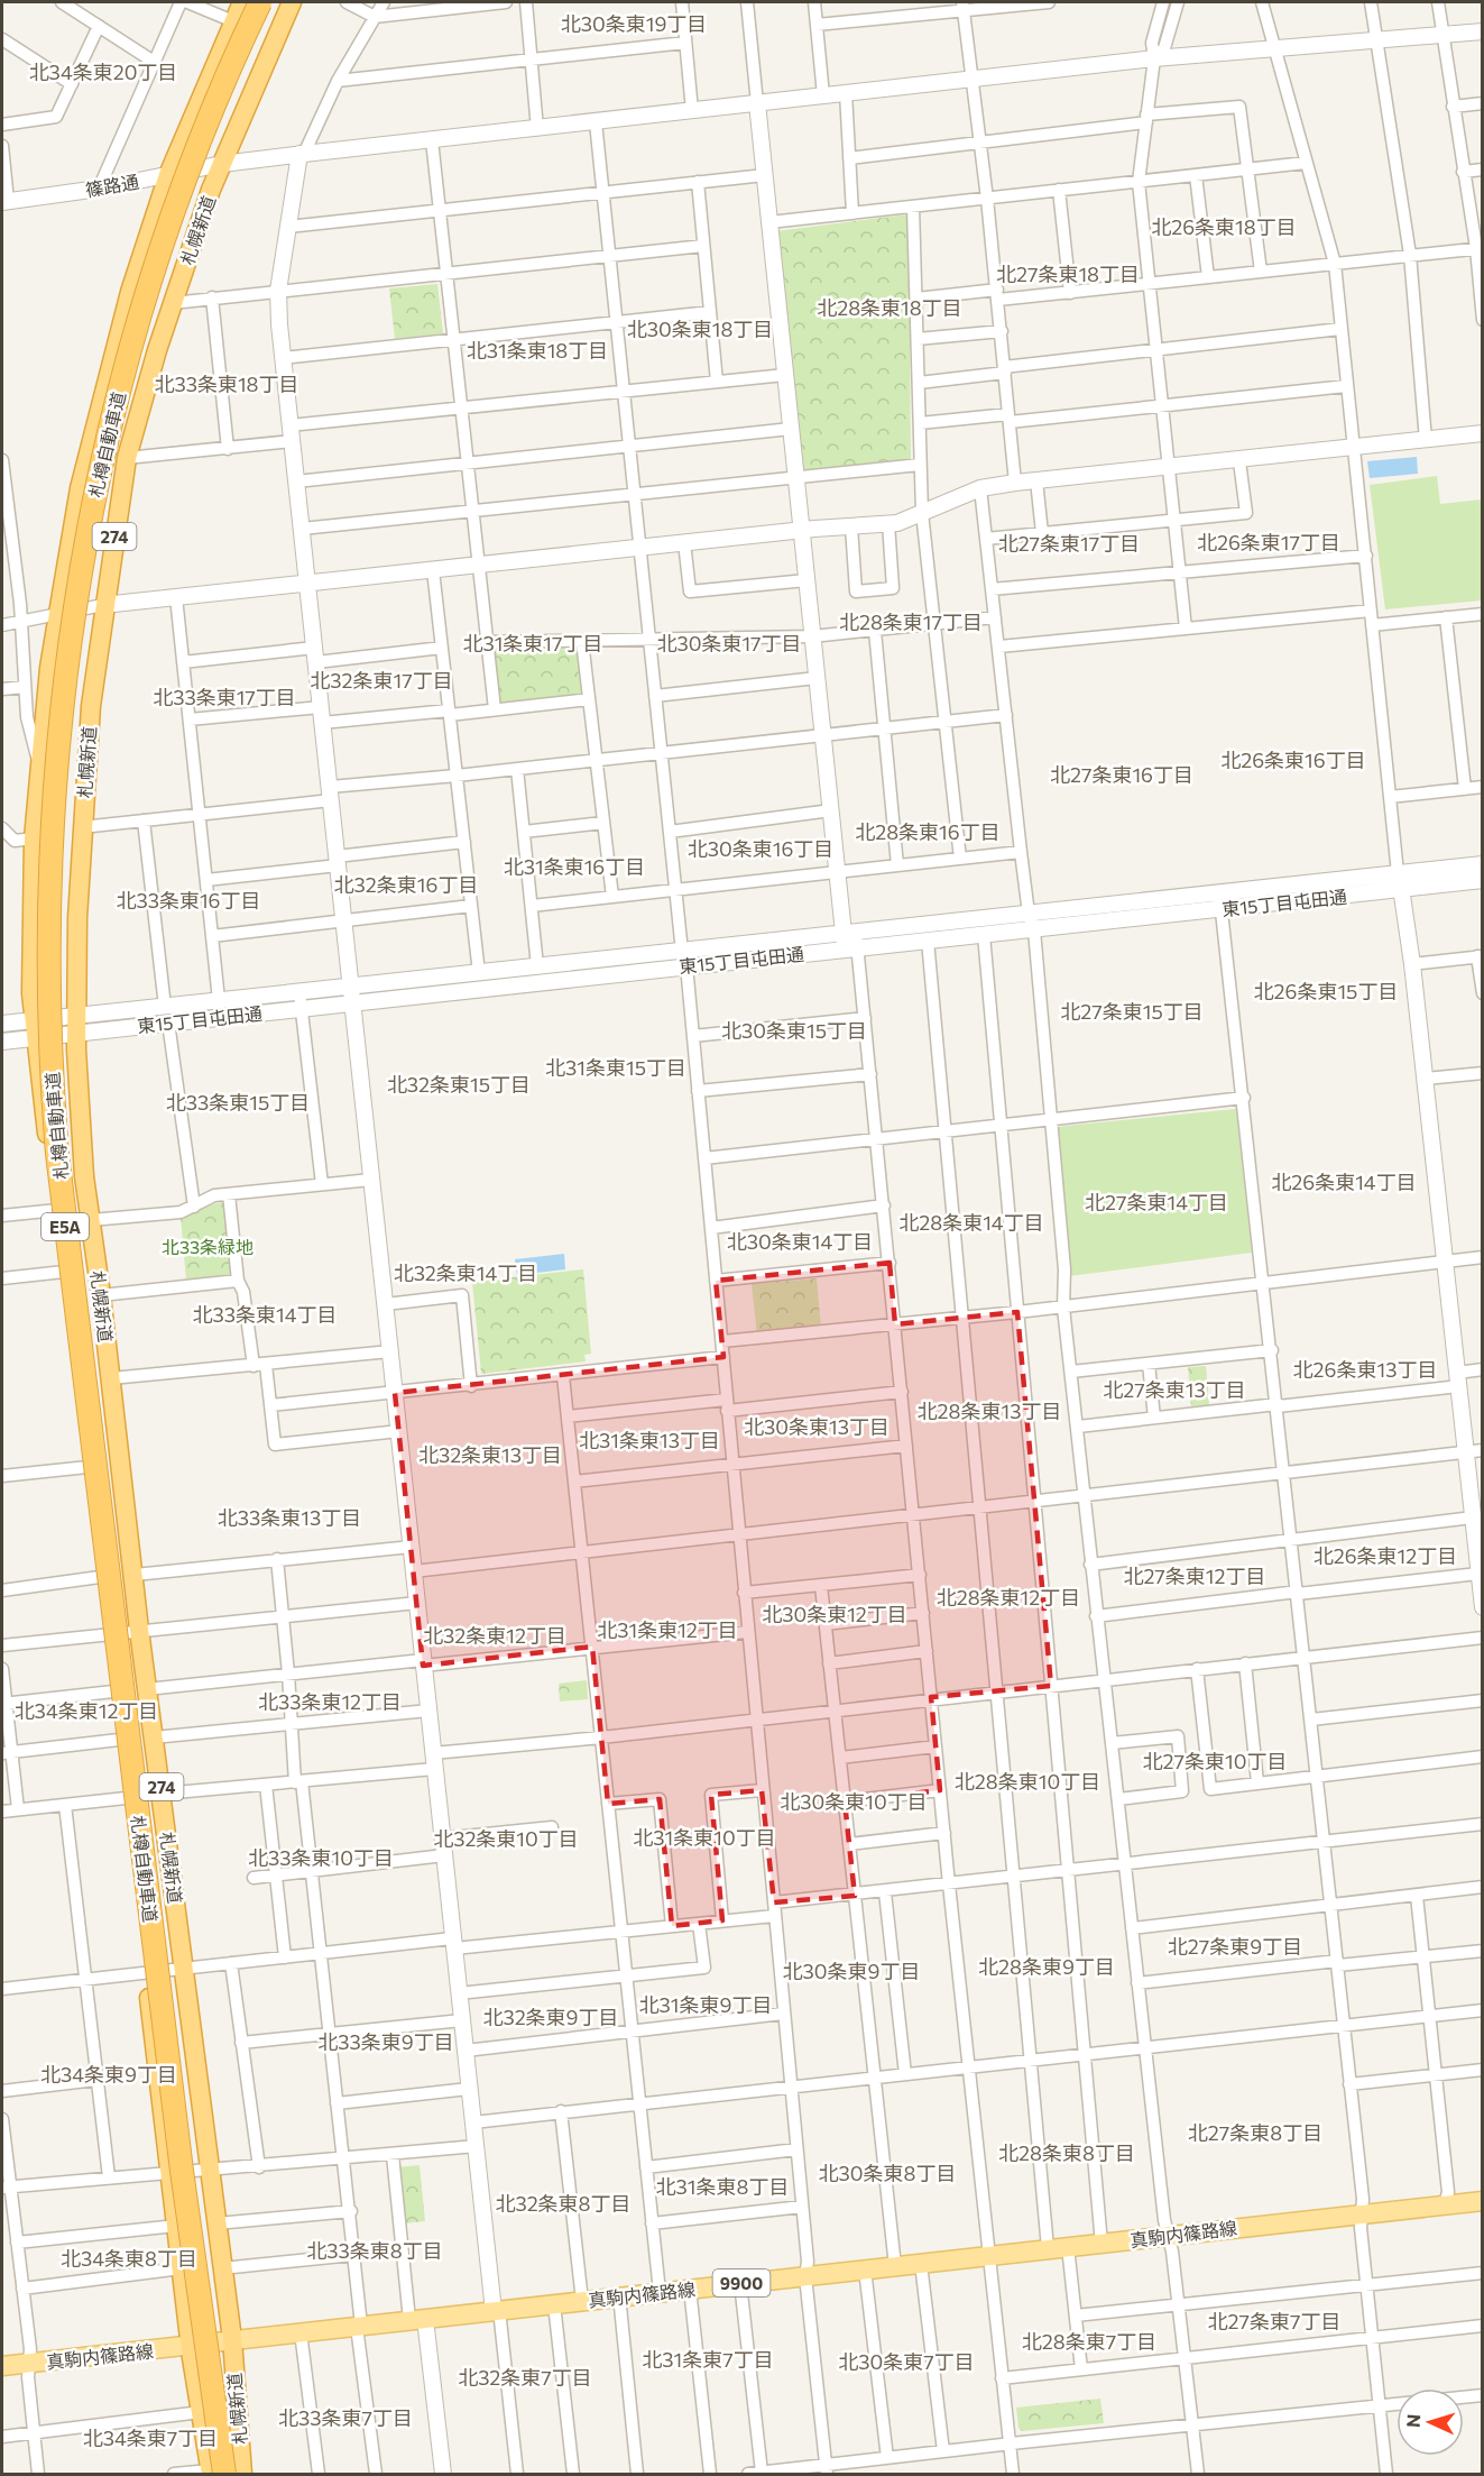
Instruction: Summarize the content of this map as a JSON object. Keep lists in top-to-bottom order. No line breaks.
{"streets":{"highway":["札幌新道","札樽自動車道","274","E5A"],"main road":["真駒内篠路線","9900"],"street":["篠路通","東15丁目屯田通"]},"crossings":[["篠路通","札幌新道"],["札幌新道","札樽自動車道"],["札幌新道","東15丁目屯田通"],["札幌新道","真駒内篠路線"]],"districts":["北30条東19丁目","北34条東20丁目","北26条東18丁目","北27条東18丁目","北28条東18丁目","北30条東18丁目","北31条東18丁目","北33条東18丁目","北26条東17丁目","北27条東17丁目","北28条東17丁目","北31条東17丁目","北30条東17丁目","北32条東17丁目","北33条東17丁目","北26条東16丁目","北27条東16丁目","北28条東16丁目","北30条東16丁目","北31条東16丁目","北32条東16丁目","北33条東16丁目","北26条東15丁目","北27条東15丁目","北30条東15丁目","北31条東15丁目","北32条東15丁目","北33条東15丁目","北26条東14丁目","北27条東14丁目","北28条東14丁目","北30条東14丁目","北32条東14丁目","北33条東14丁目","北26条東13丁目","北27条東13丁目","北28条東13丁目","北30条東13丁目","北31条東13丁目","北32条東13丁目","北33条東13丁目","北26条東12丁目","北27条東12丁目","北28条東12丁目","北30条東12丁目","北31条東12丁目","北32条東12丁目","北33条東12丁目","北34条東12丁目","北27条東10丁目","北28条東10丁目","北30条東10丁目","北31条東10丁目","北32条東10丁目","北33条東10丁目","北27条東9丁目","北28条東9丁目","北30条東9丁目","北31条東9丁目","北32条東9丁目","北33条東9丁目","北34条東9丁目","北27条東8丁目","北28条東8丁目","北30条東8丁目","北31条東8丁目","北32条東8丁目","北33条東8丁目","北34条東8丁目","北27条東7丁目","北28条東7丁目","北31条東7丁目","北30条東7丁目","北32条東7丁目","北33条東7丁目","北34条東7丁目"],"parks":["北33条緑地"],"north":"left"}
